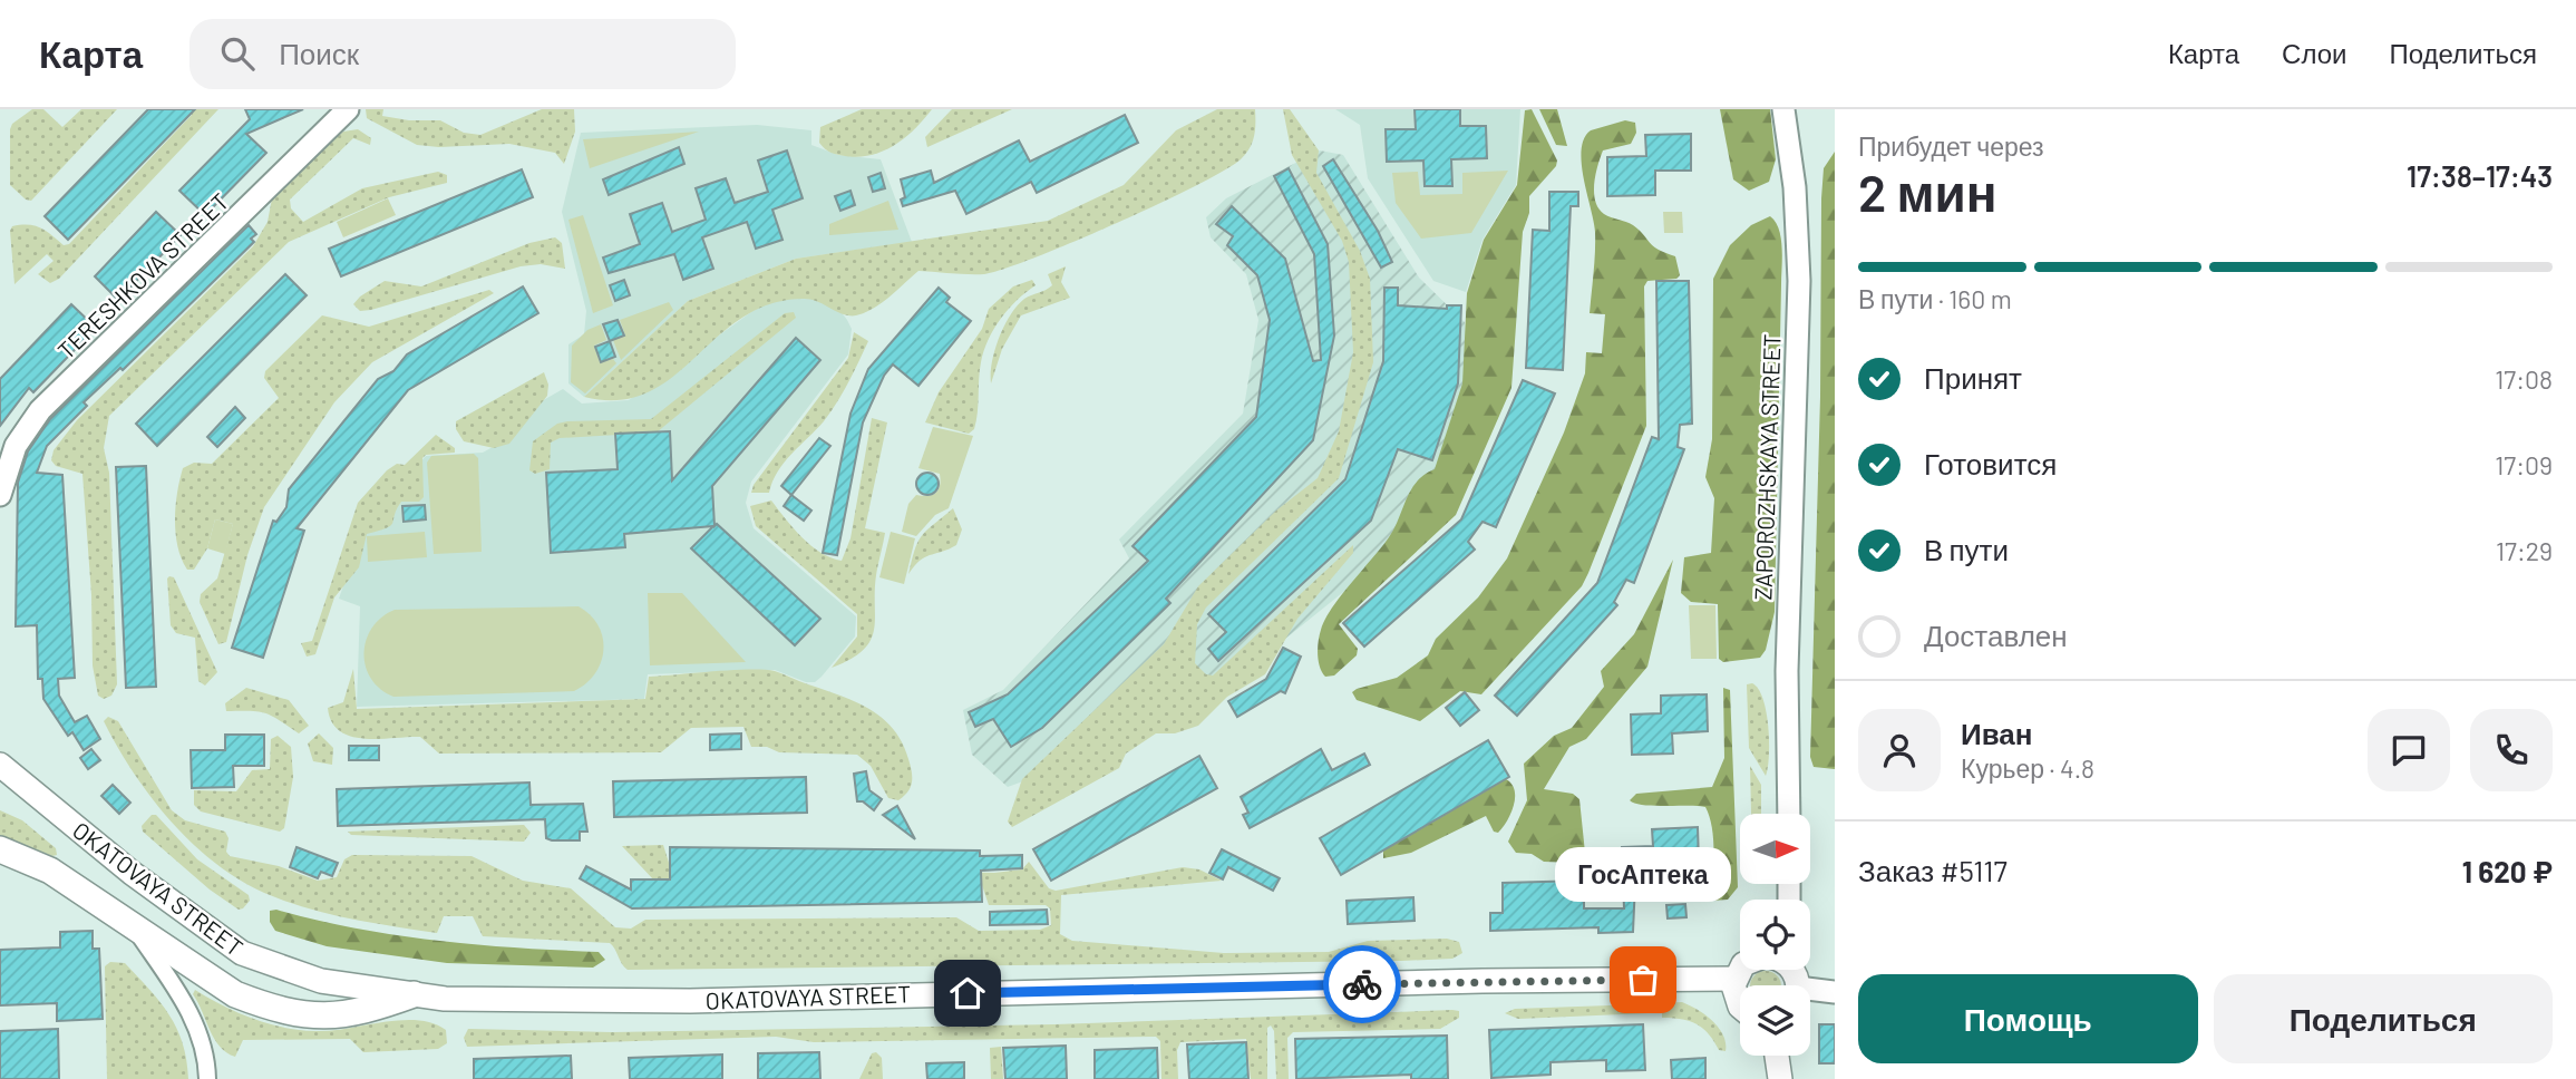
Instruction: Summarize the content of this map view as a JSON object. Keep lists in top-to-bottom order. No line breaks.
{"streets":{"main road":["TERESHKOVA STREET","ZAPOROZHSKAYA STREET","OKATOVAYA STREET"]},"places":["ГосАптека"],"north":"right","page":{"header":"Карта","search":"Поиск","nav":["Карта","Слои","Поделиться"],"heading":["2 мин","Прибудет через","17:38–17:43"],"panel":["Иван","Курьер · 4.8","Заказ #5117","1 620 ₽"],"bar":"В пути · 160 m","list":[["Принят","17:08"],["Готовится","17:09"],["В пути","17:29"],"Доставлен"],"bubble":"ГосАптека","buttons":["Помощь","Поделиться"]}}
